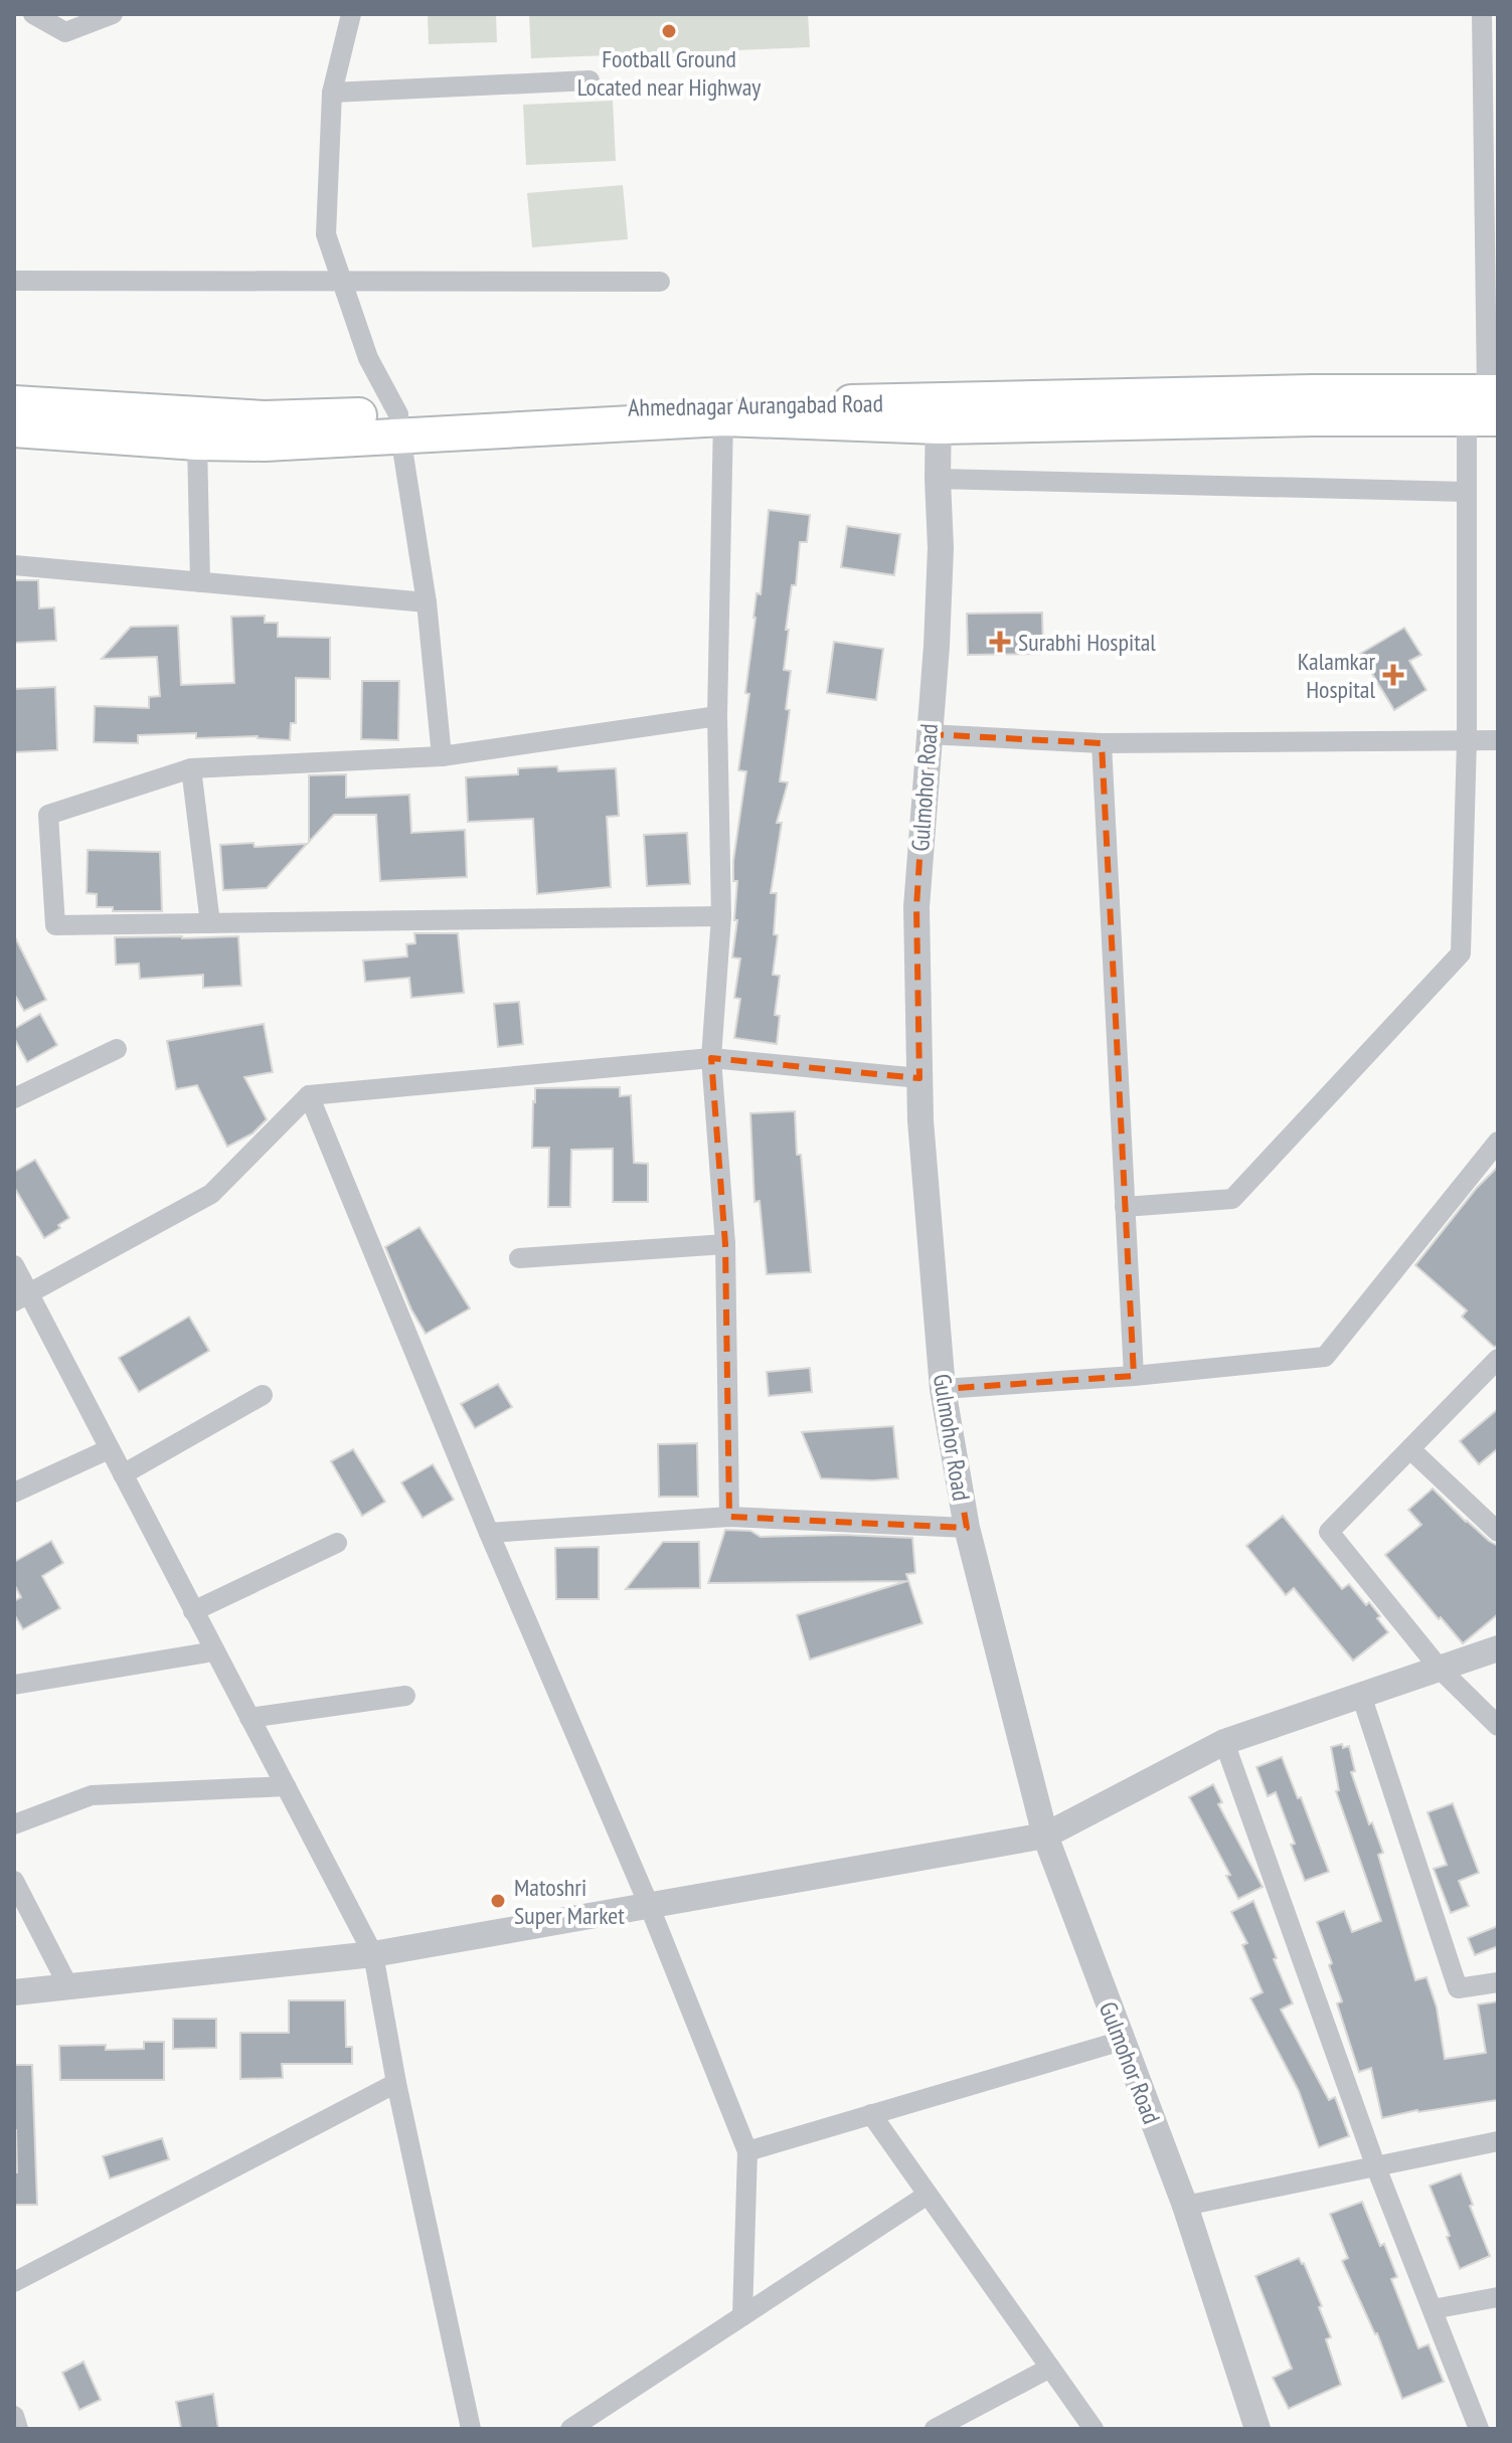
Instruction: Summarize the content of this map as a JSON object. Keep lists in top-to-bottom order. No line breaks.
{"streets":{"highway":["Ahmednagar Aurangabad Road"],"street":["Gulmohor Road"]},"crossings":[["Ahmednagar Aurangabad Road","Gulmohor Road"]],"places":{"other":["Football Ground Located near Highway","Matoshri Super Market"],"health":["Surabhi Hospital","Kalamkar Hospital"]}}
